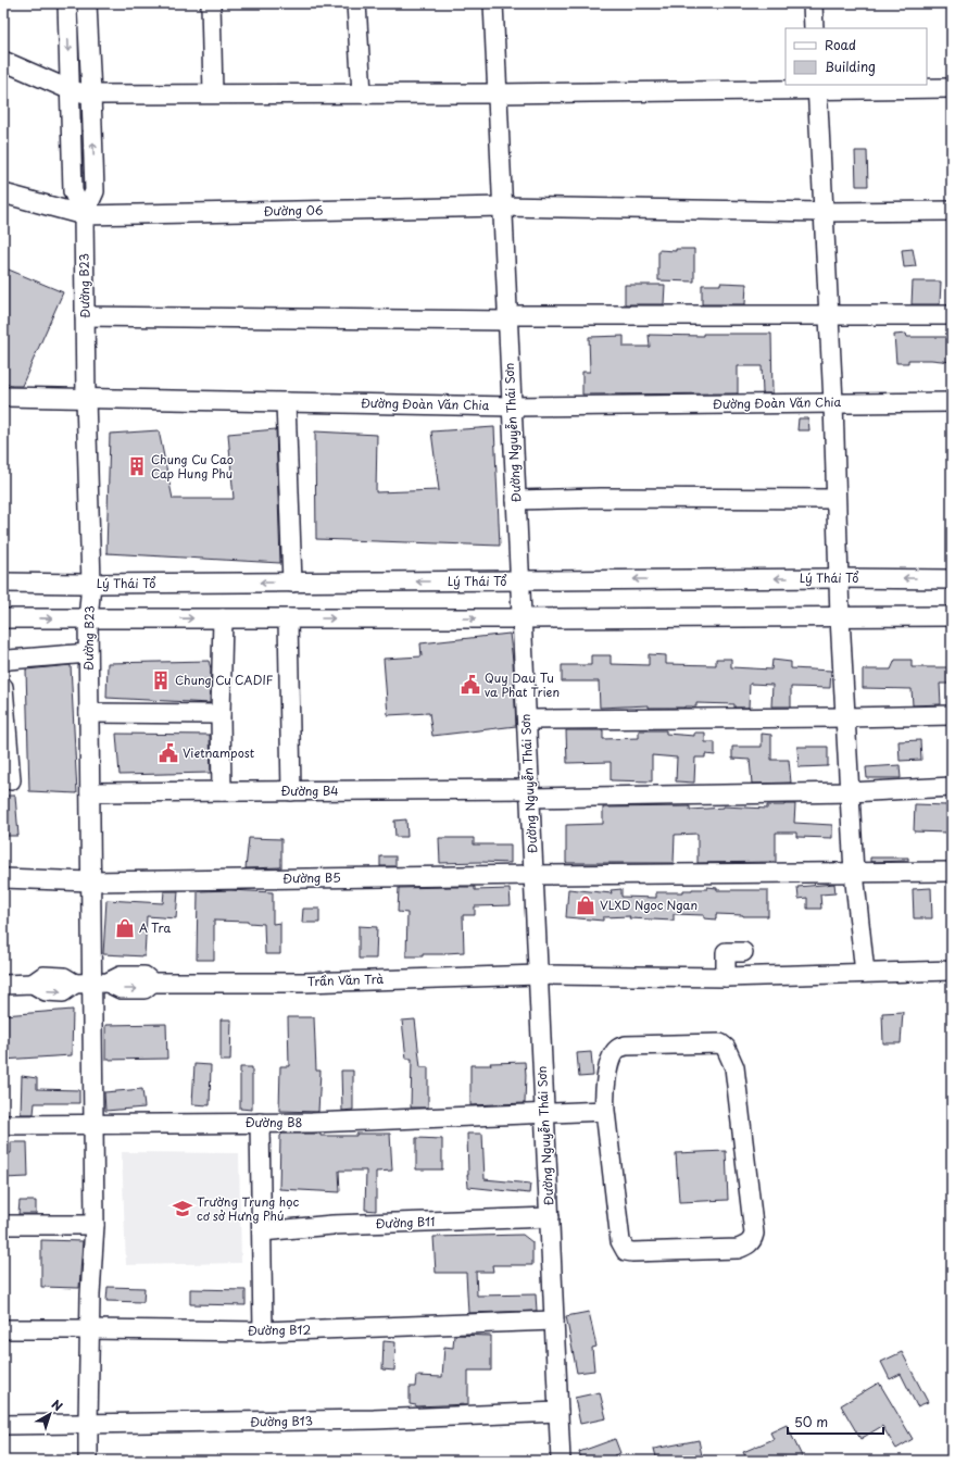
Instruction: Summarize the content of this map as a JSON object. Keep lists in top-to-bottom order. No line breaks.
{"streets":{"street":["Đường 06","Đường B23","Đường Đoàn Văn Chia","Đường Nguyễn Thái Sơn","Lý Thái Tổ","Đường B4","Đường B5","Trần Văn Trà","Đường B8","Đường B11","Đường B12","Đường B13"]},"crossings":[["Đường 06","Đường B23"],["Đường 06","Đường Nguyễn Thái Sơn"],["Đường B23","Đường Đoàn Văn Chia"],["Đường B23","Lý Thái Tổ"],["Đường B23","Đường B4"],["Đường B23","Đường B5"],["Đường B23","Trần Văn Trà"],["Đường B23","Đường B8"],["Đường B23","Đường B12"],["Đường B23","Đường B13"],["Đường Đoàn Văn Chia","Đường Nguyễn Thái Sơn"],["Đường Nguyễn Thái Sơn","Lý Thái Tổ"],["Đường Nguyễn Thái Sơn","Đường B4"],["Đường Nguyễn Thái Sơn","Đường B5"],["Đường Nguyễn Thái Sơn","Trần Văn Trà"],["Đường Nguyễn Thái Sơn","Đường B8"],["Đường Nguyễn Thái Sơn","Đường B11"],["Đường Nguyễn Thái Sơn","Đường B12"],["Đường Nguyễn Thái Sơn","Đường B13"]],"places":{"building":["Chung Cu Cao Cap Hung Phu","Chung Cu CADIF"],"public building":["Quy Dau Tu va Phat Trien","Vietnampost"],"shop":["VLXD Ngoc Ngan","A Tra"],"school or university":["Trường Trung học cơ sở Hưng Phú"]},"legend":["Road","Building"],"scale_bar":"50 m","north":"top right"}
